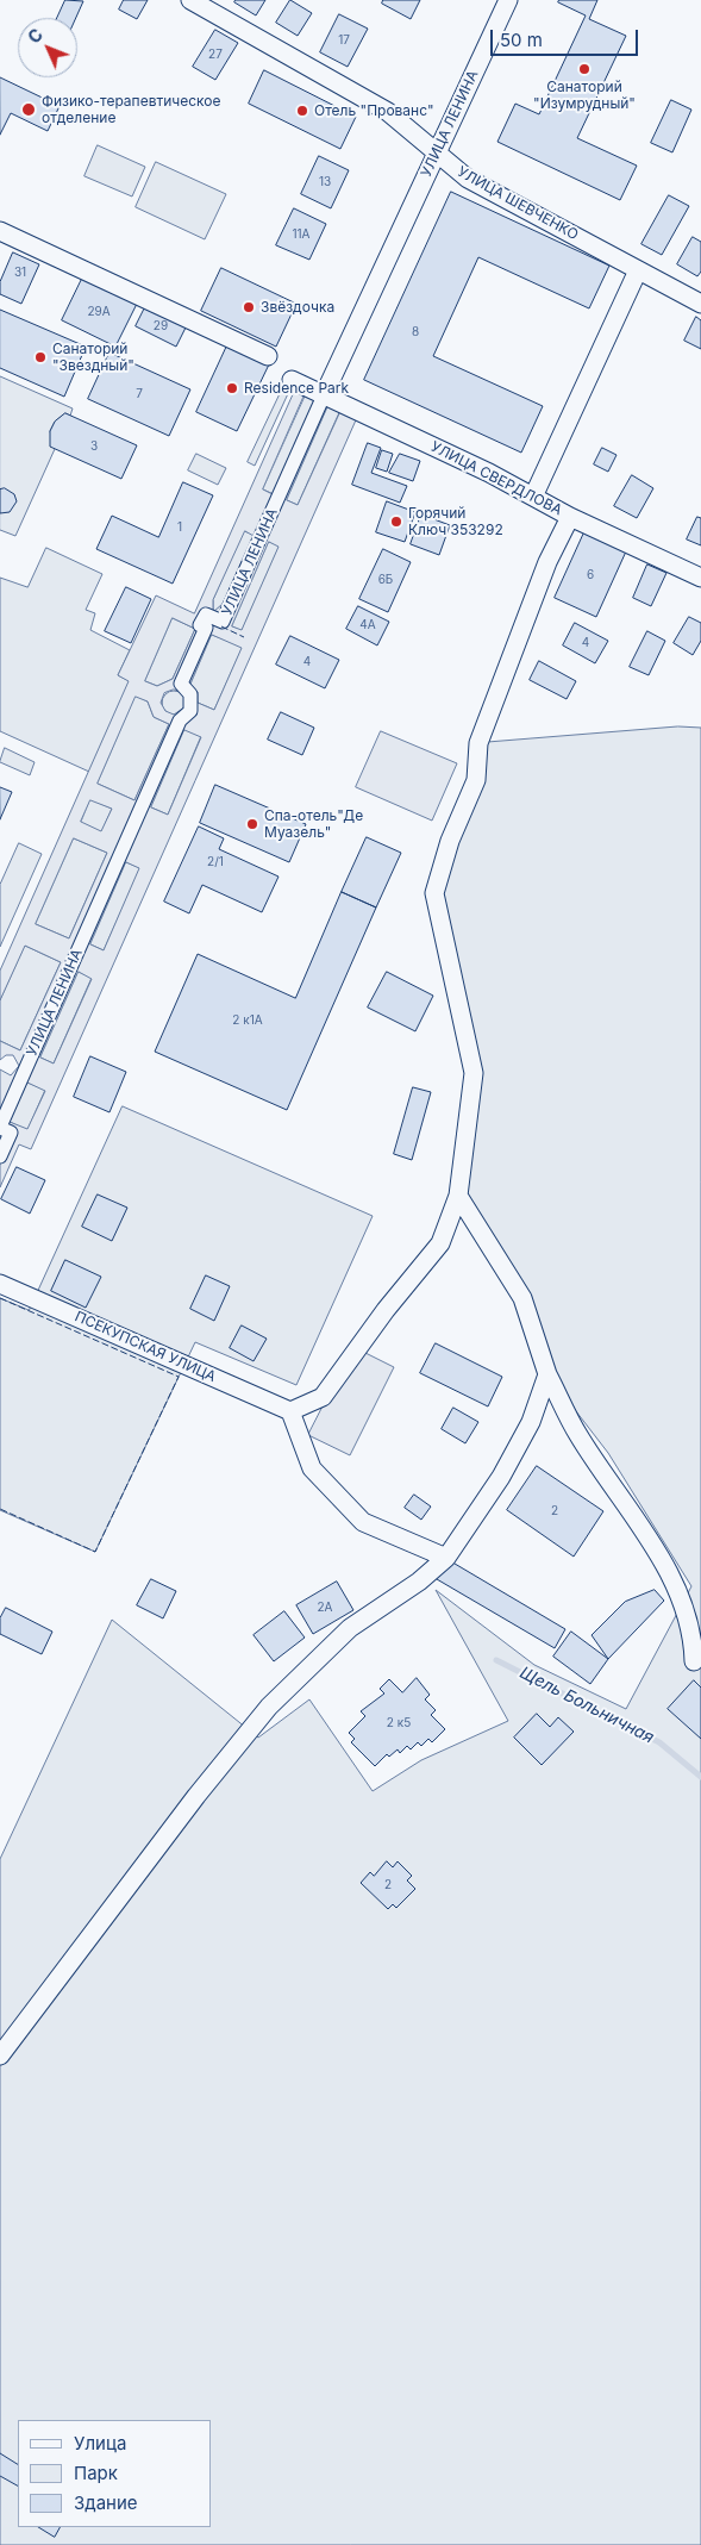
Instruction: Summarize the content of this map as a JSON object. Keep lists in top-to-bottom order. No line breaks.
{"streets":{"street":["УЛИЦА ЛЕНИНА","УЛИЦА ШЕВЧЕНКО","УЛИЦА СВЕРДЛОВА","ПСЕКУПСКАЯ УЛИЦА"]},"crossings":[["УЛИЦА ЛЕНИНА","УЛИЦА ШЕВЧЕНКО"],["УЛИЦА ЛЕНИНА","УЛИЦА СВЕРДЛОВА"]],"water":["Щель Больничная"],"places":["Санаторий \"Изумрудный\"","Физико-терапевтическое отделение","Отель \"Прованс\"","Звёздочка","Санаторий \"Звездный\"","Residence Park","Горячий Ключ 353292","Спа-отель\"Де Муазель\""],"house_numbers":["17","27","13","11А","31","29А","29","8","7","3","1","6","6Б","4А","4","4","2/1","2 к1А","2","2А","2 к5","2"],"legend":["Улица","Парк","Здание"],"scale_bar":"50 m","north":"top left"}
